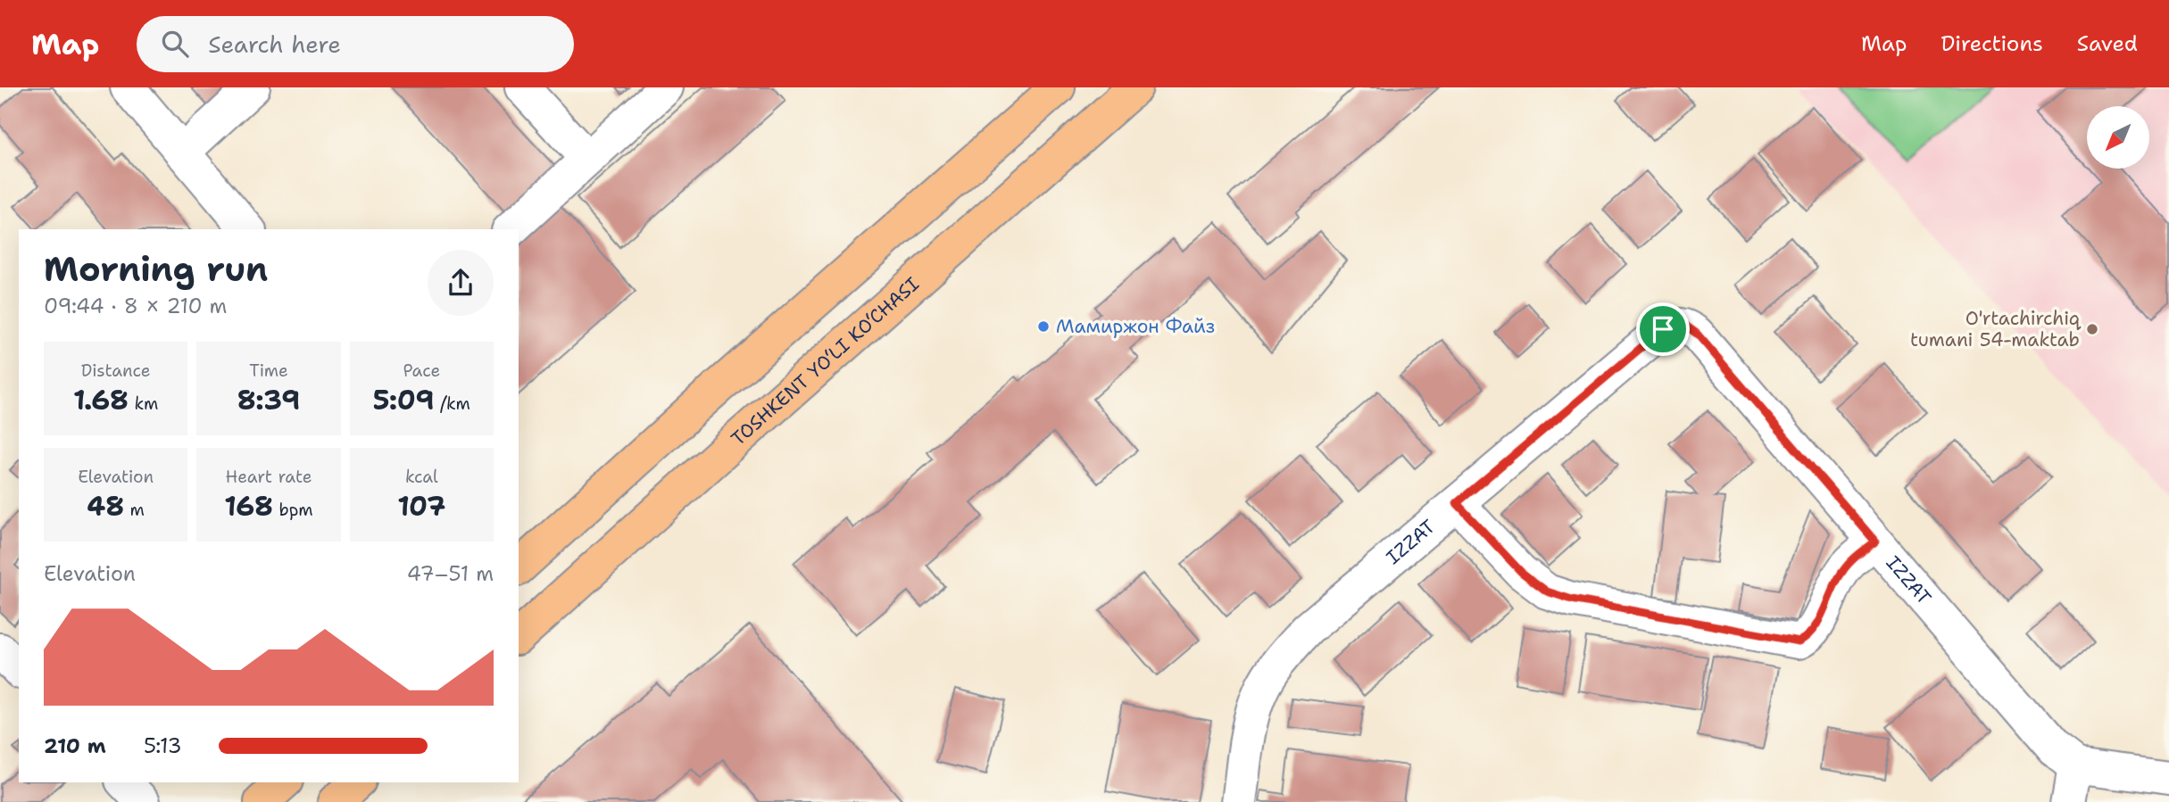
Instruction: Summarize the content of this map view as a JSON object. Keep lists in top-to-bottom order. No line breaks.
{"streets":{"highway":["TOSHKENT YO‘LI KO‘CHASI"],"street":["IZZAT"]},"places":["Мамиржон Файз","O'rtachirchiq tumani 54-maktab"],"north":"bottom left","page":{"header":"Map","search":"Search here","nav":["Map","Directions","Saved"],"heading":["Morning run","09:44 · 8 × 210 m"],"stats":[["Distance","1.68 km"],["Time","8:39"],["Pace","5:09 /km"],["Elevation","48 m"],["Heart rate","168 bpm"],["kcal","107"]],"chart":["Elevation","47–51 m"],"list":[{"name":"210 m","note":"5:13"}]}}
